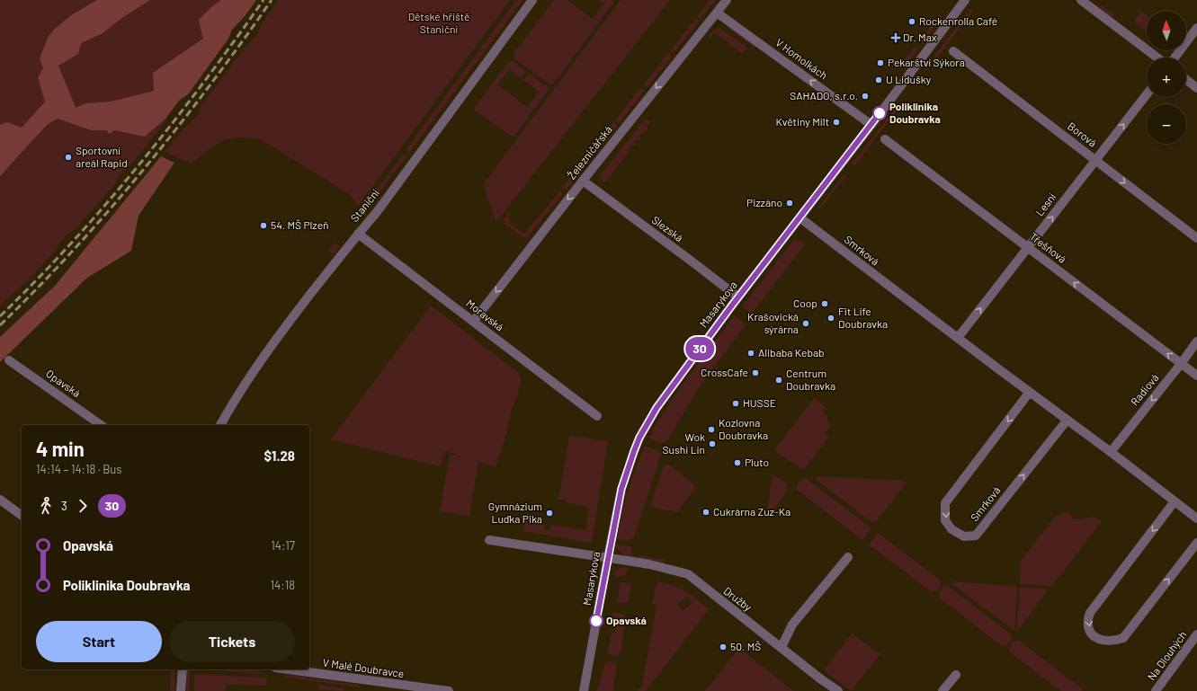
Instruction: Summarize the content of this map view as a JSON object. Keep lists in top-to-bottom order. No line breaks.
{"streets":{"street":["V Homolkách","Borová","Železničářská","Lesní","Staniční","Slezská","Třešňová","Smrková","Masarykova","Moravská","Opavská","Radiová","Družby","Na Dlouhých","V Malé Doubravce"]},"crossings":[["V Homolkách","Železničářská"],["V Homolkách","Masarykova"],["Borová","Lesní"],["Železničářská","Slezská"],["Železničářská","Moravská"],["Lesní","Třešňová"],["Lesní","Smrková"],["Staniční","Moravská"],["Slezská","Masarykova"],["Třešňová","Radiová"],["Smrková","Masarykova"],["Smrková","Radiová"],["Masarykova","Družby"]],"one_way":["V Homolkách","Borová","Železničářská","Lesní","Třešňová","Radiová"],"parks":["Dětské hřiště Staniční"],"places":{"other":["Rockenrolla Café","Pekarštví Sýkora","U Lidušky","SAHADO, s.r.o.","Poliklinika Doubravka","Květiny Milt","Sportovní areál Rapid","Pizzáno","54. MŠ Plzeň","Coop","Fit Life Doubravka","Krašovická sýrárna","Alibaba Kebab","CrossCafe","Centrum Doubravka","HUSSE","Kozlovna Doubravka","Wok Sushi Lin","Pluto","Cukrárna Zuz-Ka","Gymnázium Luďka Pika","Opavská","50. MŠ"],"health":["Dr. Max"]},"lines":["bus line 30"],"north":"top","page":{"on_map":"30","map_buttons":["+","−"],"heading":["4 min","14:14 – 14:18 · Bus","$1.28"],"legs":["3","30"],"list":[{"name":"Opavská","value":"14:17"},{"name":"Poliklinika Doubravka","value":"14:18"}],"buttons":["Start","Tickets"]}}
